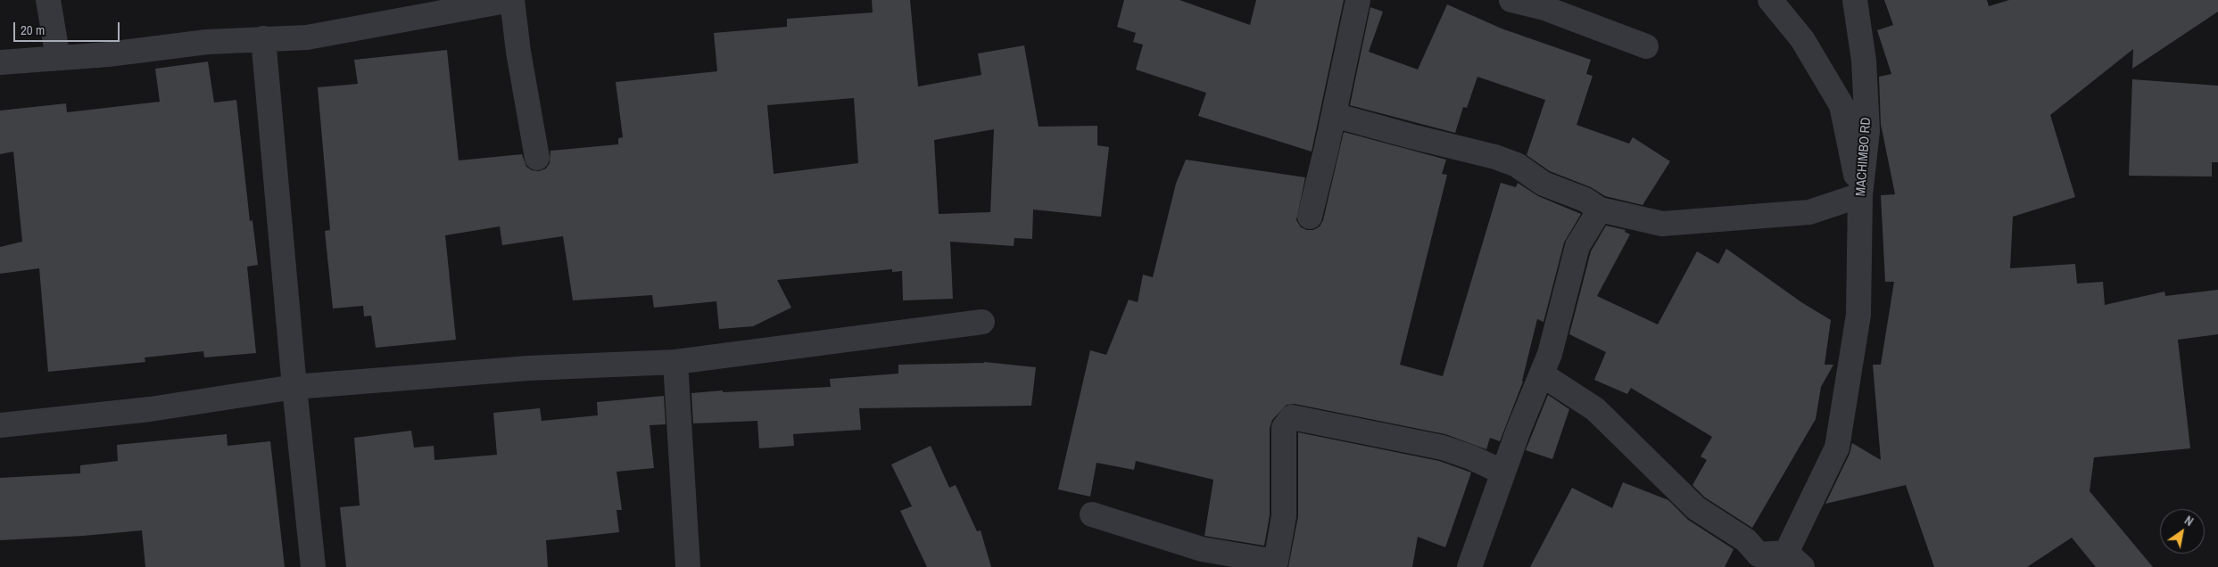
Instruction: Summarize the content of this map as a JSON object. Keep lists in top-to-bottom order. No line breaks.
{"streets":{"street":["MACHIMBO RD"]},"scale_bar":"20 m","north":"top right"}
